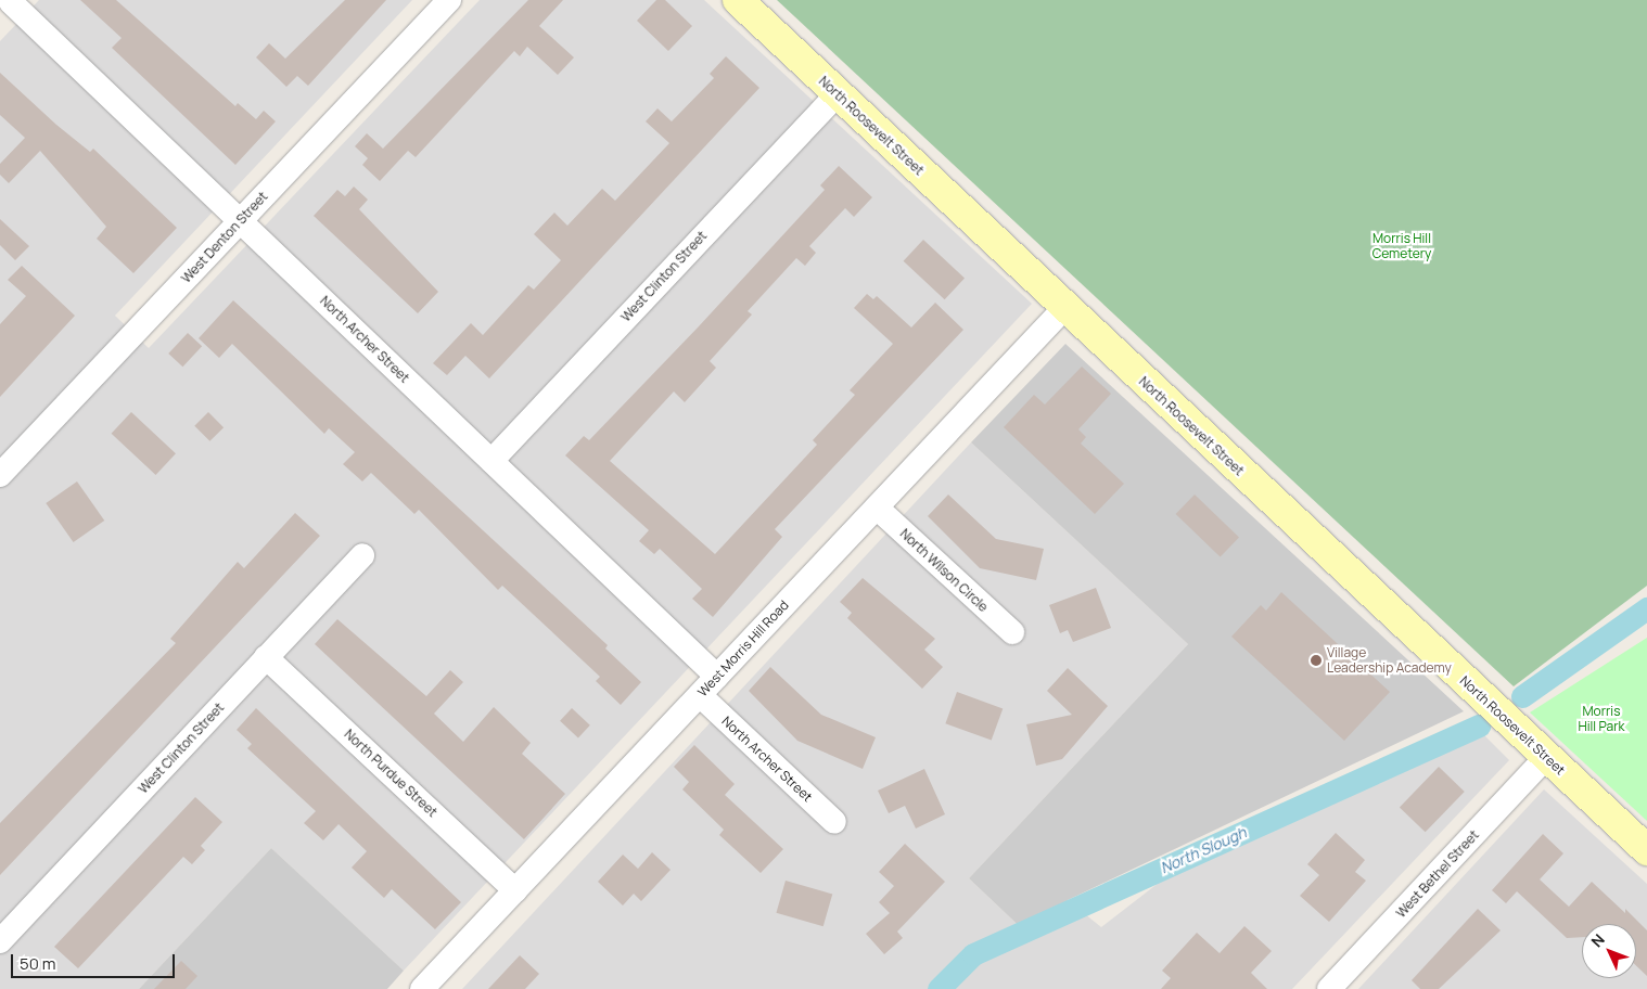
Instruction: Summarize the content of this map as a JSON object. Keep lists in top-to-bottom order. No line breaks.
{"streets":{"street":["North Roosevelt Street","West Denton Street","West Clinton Street","North Archer Street","North Wilson Circle","West Morris Hill Road","North Purdue Street","West Bethel Street"]},"crossings":[["North Roosevelt Street","West Clinton Street"],["North Roosevelt Street","West Morris Hill Road"],["North Roosevelt Street","West Bethel Street"],["West Denton Street","North Archer Street"],["West Clinton Street","North Archer Street"],["West Clinton Street","North Purdue Street"],["North Archer Street","West Morris Hill Road"],["North Wilson Circle","West Morris Hill Road"],["West Morris Hill Road","North Purdue Street"]],"water":["North Slough"],"parks":["Morris Hill Cemetery","Morris Hill Park"],"places":["Village Leadership Academy"],"scale_bar":"50 m","north":"top left"}
